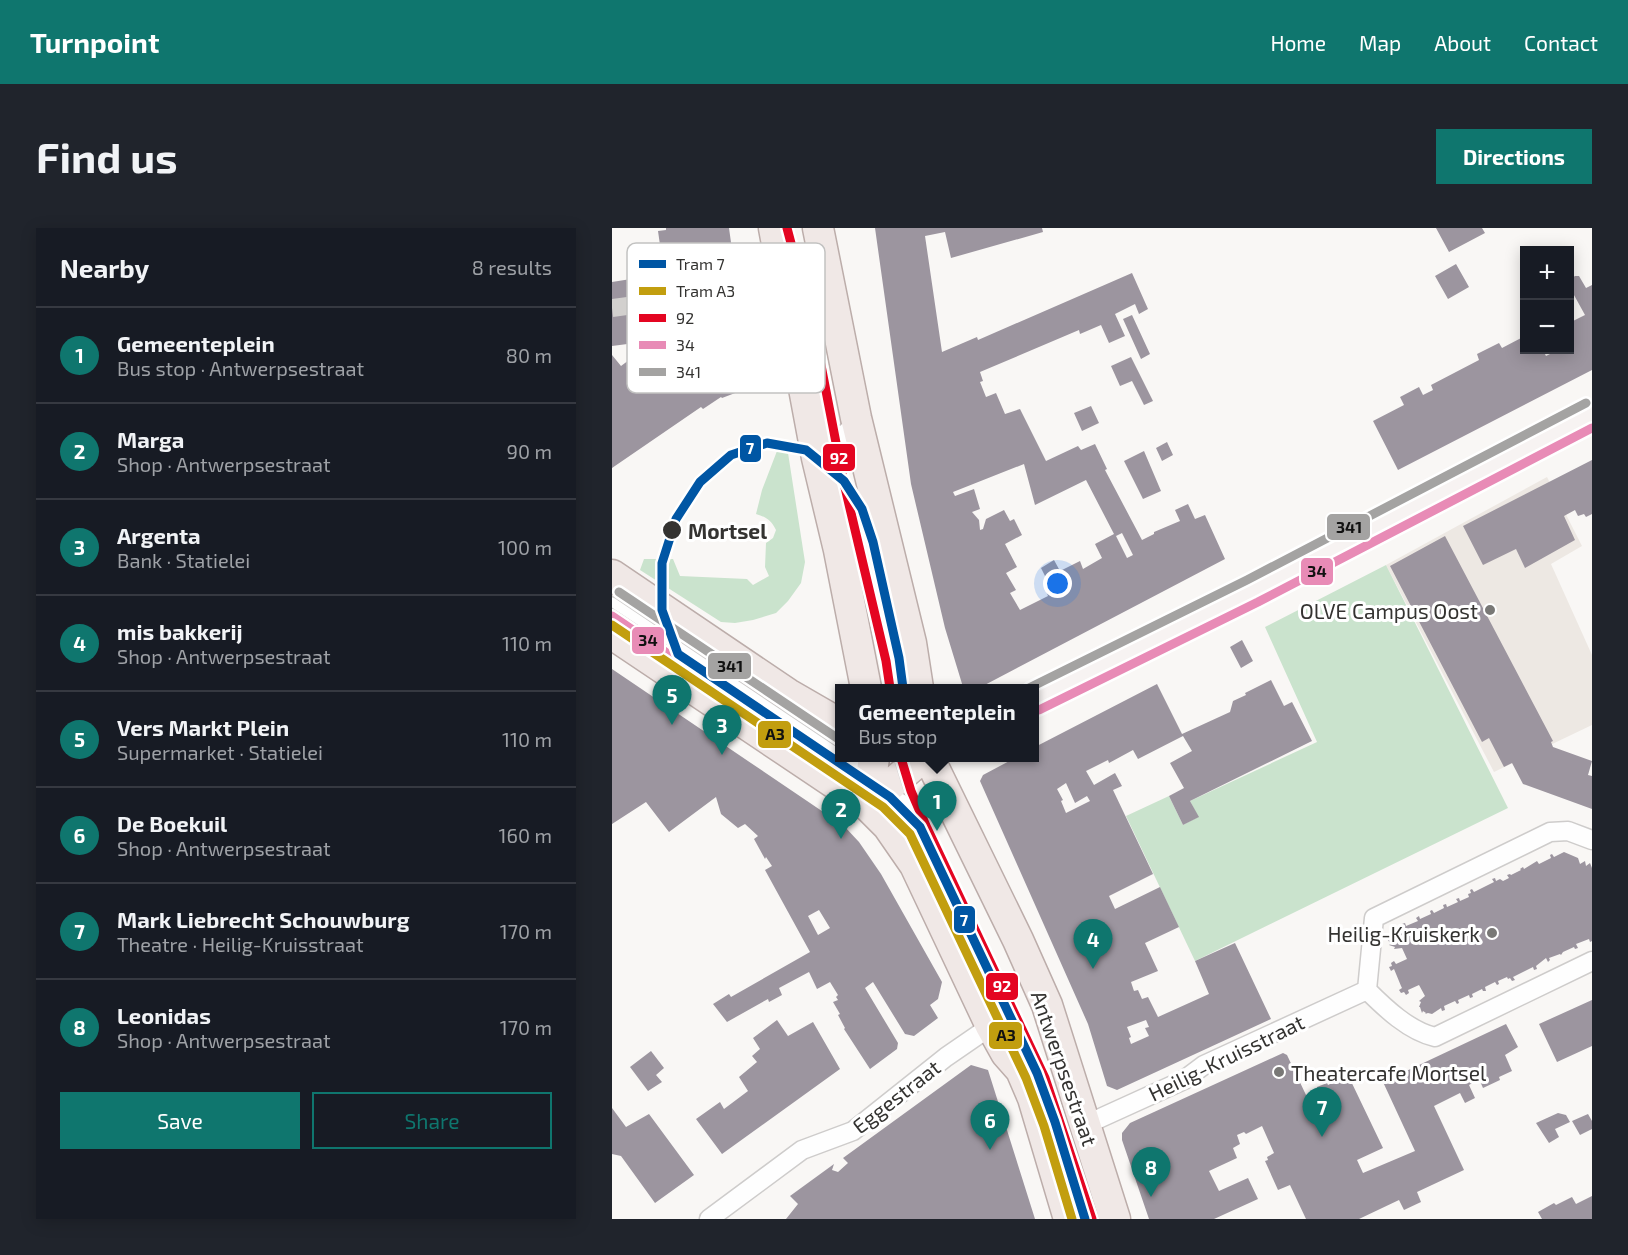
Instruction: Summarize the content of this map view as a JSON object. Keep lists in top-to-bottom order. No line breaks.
{"streets":{"main road":["Antwerpsestraat"],"street":["Heilig-Kruisstraat","Eggestraat"]},"crossings":[["Heilig-Kruisstraat","Antwerpsestraat"],["Antwerpsestraat","Eggestraat"]],"places":["Mortsel","OLVE Campus Oost","Heilig-Kruiskerk","Theatercafe Mortsel"],"lines":["transit line 92","transit line 341","transit line 34","tram line 7","tram line A3"],"legend":["Tram 7","Tram A3","92","34","341"],"page":{"header":"Turnpoint","nav":["Home","Map","About","Contact"],"buttons":["Directions",["Save","Share"]],"title":"Find us","heading":["Nearby","8 results"],"map_buttons":["+","−"],"list":[{"mark":"1","name":"Gemeenteplein","note":"Bus stop · Antwerpsestraat","value":"80 m"},{"mark":"2","name":"Marga","note":"Shop · Antwerpsestraat","value":"90 m"},{"mark":"3","name":"Argenta","note":"Bank · Statielei","value":"100 m"},{"mark":"4","name":"mis bakkerij","note":"Shop · Antwerpsestraat","value":"110 m"},{"mark":"5","name":"Vers Markt Plein","note":"Supermarket · Statielei","value":"110 m"},{"mark":"6","name":"De Boekuil","note":"Shop · Antwerpsestraat","value":"160 m"},{"mark":"7","name":"Mark Liebrecht Schouwburg","note":"Theatre · Heilig-Kruisstraat","value":"170 m"},{"mark":"8","name":"Leonidas","note":"Shop · Antwerpsestraat","value":"170 m"}],"pins":["5","3","1","2","4","7","6","8"],"popup":["Gemeenteplein","Bus stop"]}}
